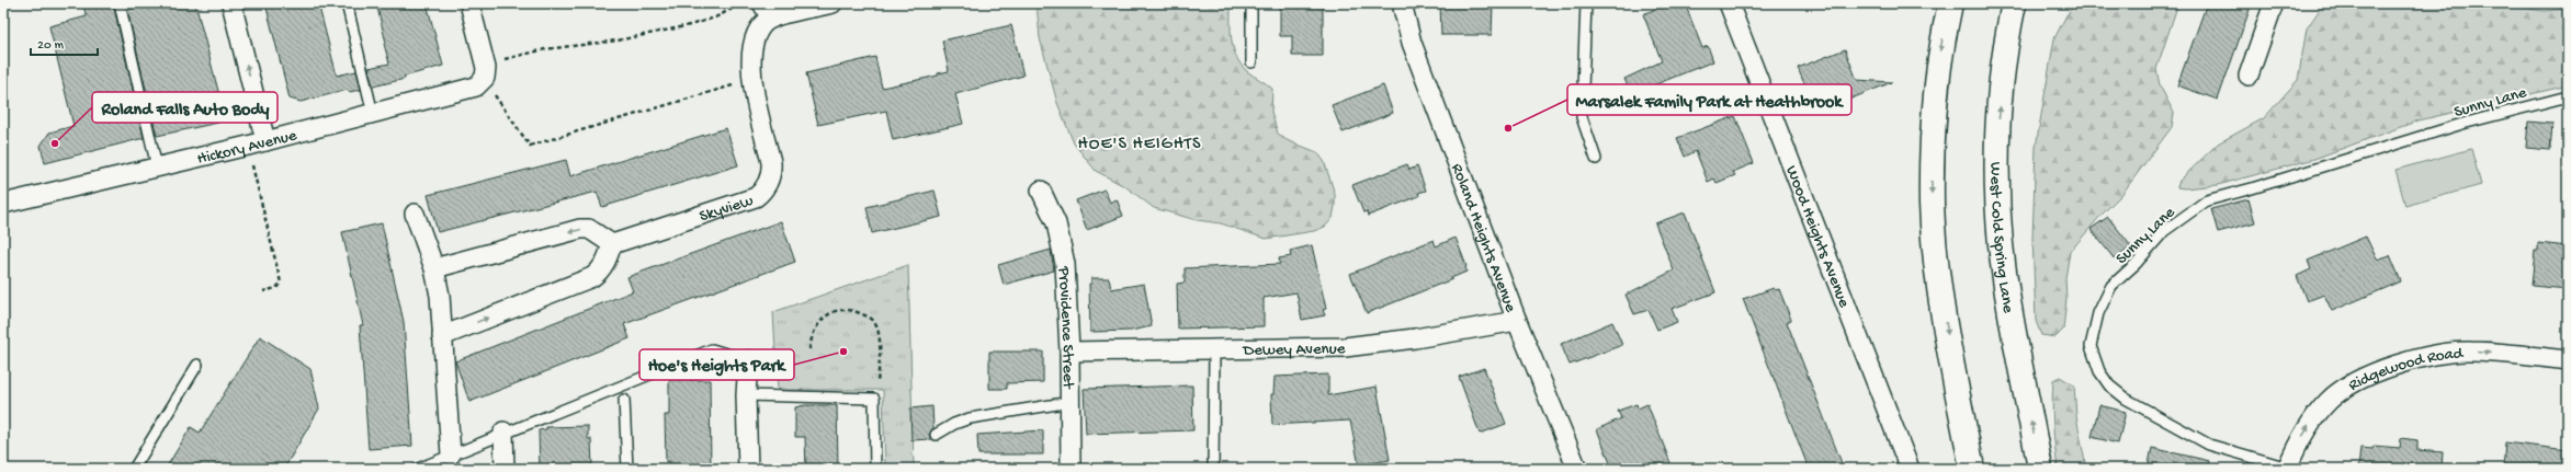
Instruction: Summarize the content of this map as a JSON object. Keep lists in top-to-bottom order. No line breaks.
{"streets":{"main road":["West Cold Spring Lane"],"street":["Hickory Avenue","Skyview","Wood Heights Avenue","Roland Heights Avenue","Providence Street","Dewey Avenue","Ridgewood Road"],"lane":["Sunny Lane"]},"crossings":[["Sunny Lane","Ridgewood Road"],["Roland Heights Avenue","Dewey Avenue"],["Providence Street","Dewey Avenue"]],"one_way":["Ridgewood Road"],"districts":["HOE'S HEIGHTS"],"places":["Marsalek Family Park at Heathbrook","Roland Falls Auto Body","Hoe's Heights Park"],"scale_bar":"20 m"}
